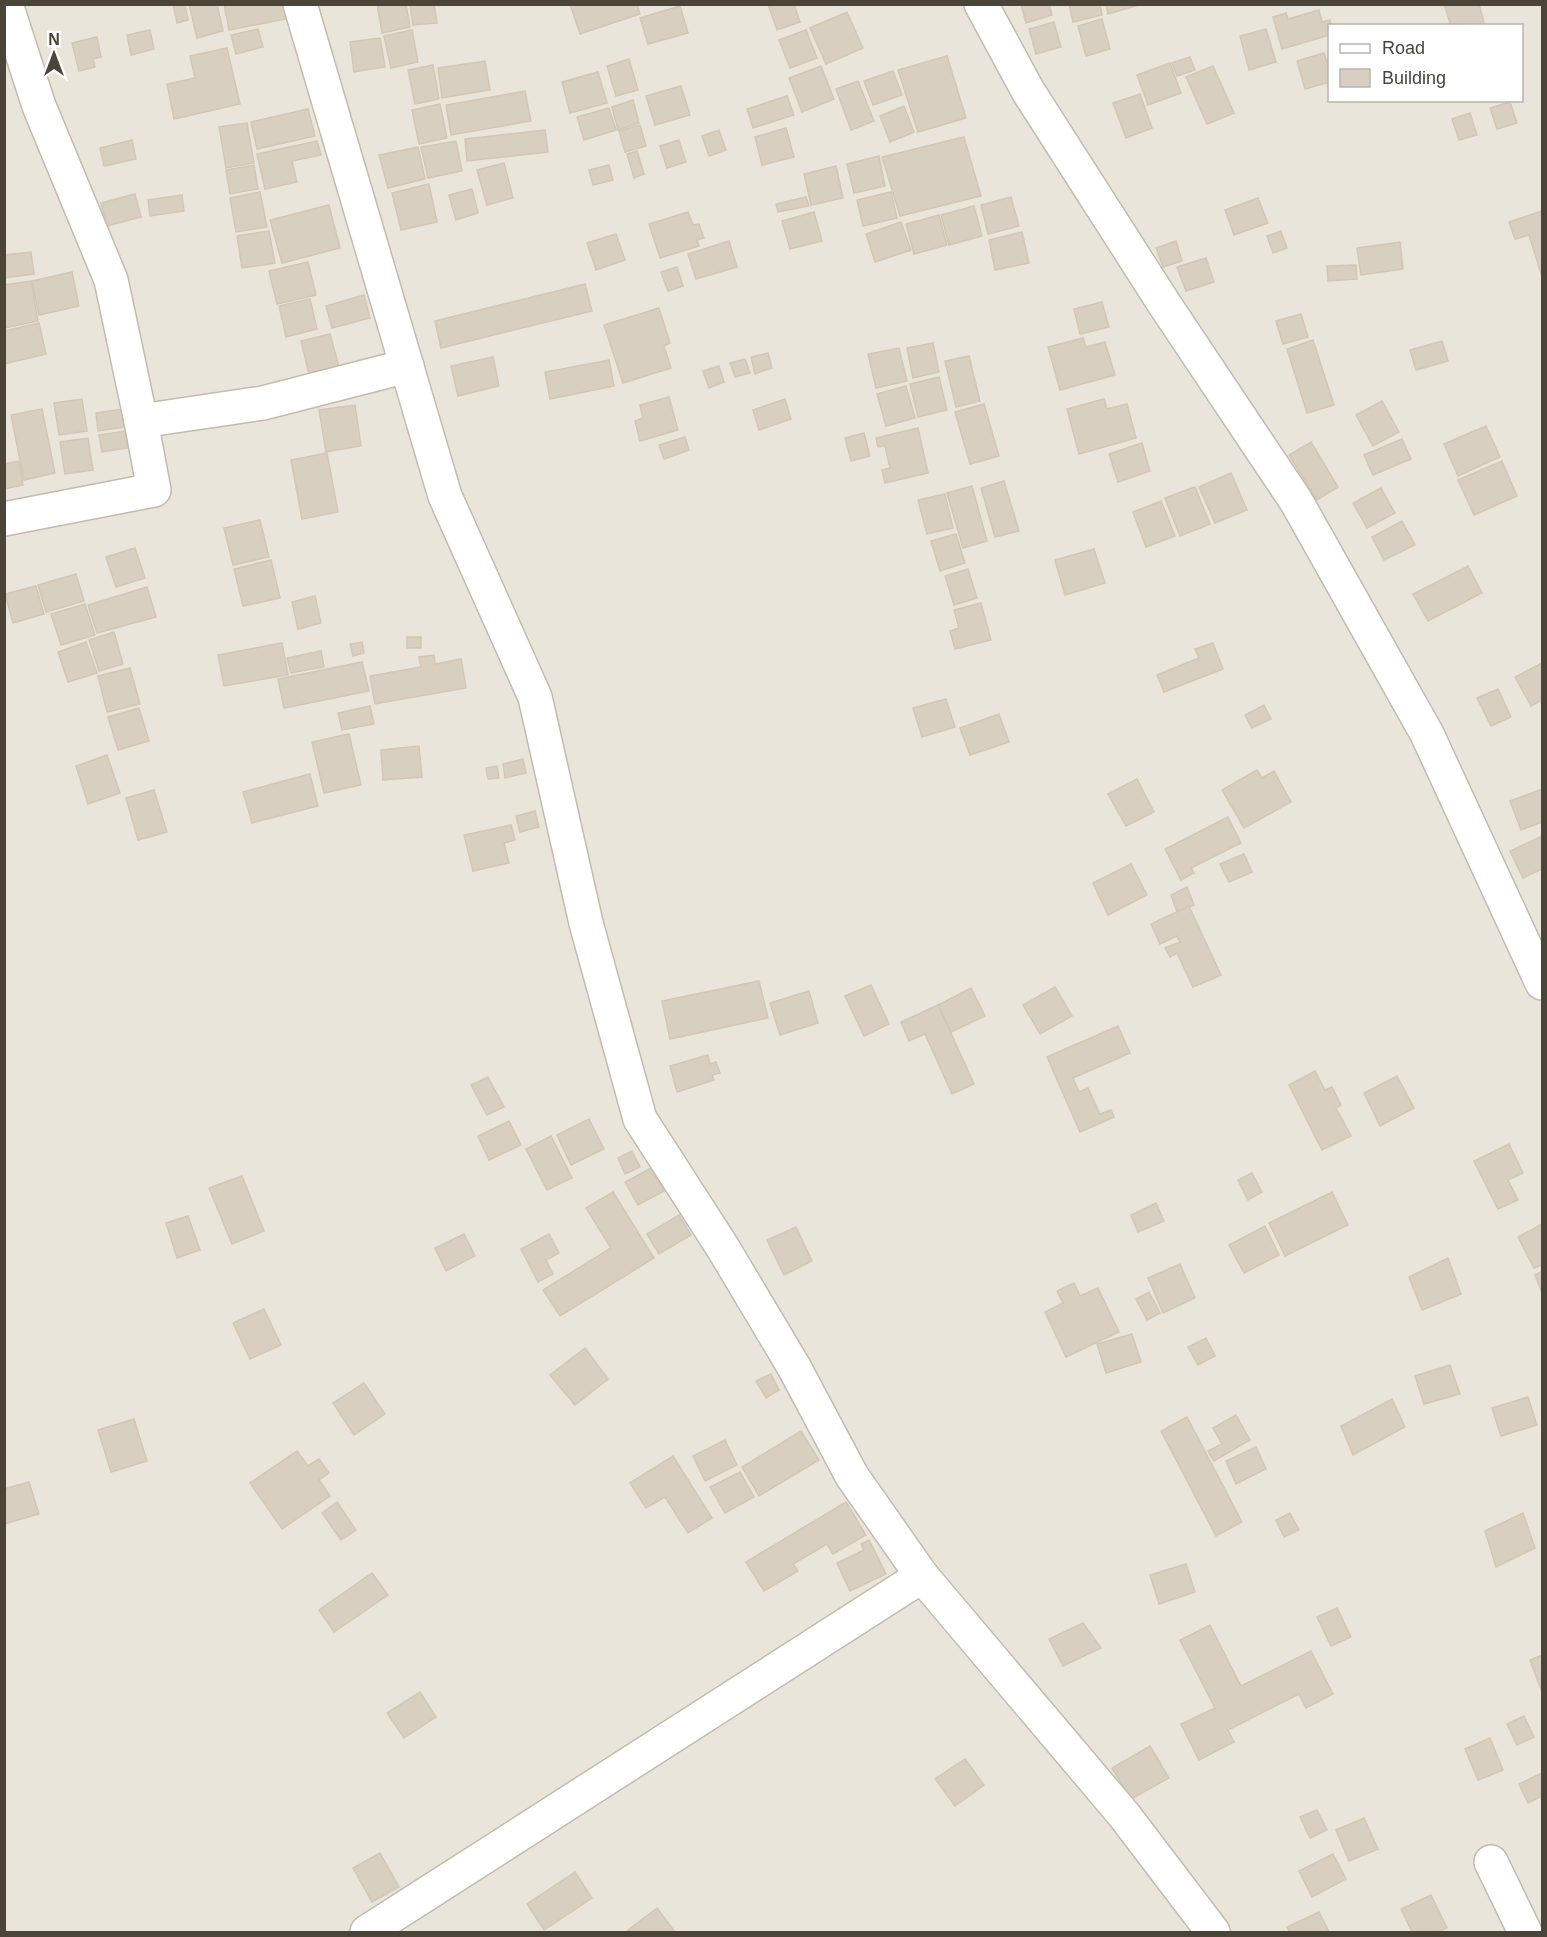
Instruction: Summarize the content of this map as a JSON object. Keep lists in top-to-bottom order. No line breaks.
{"legend":["Road","Building"],"north":"top"}
